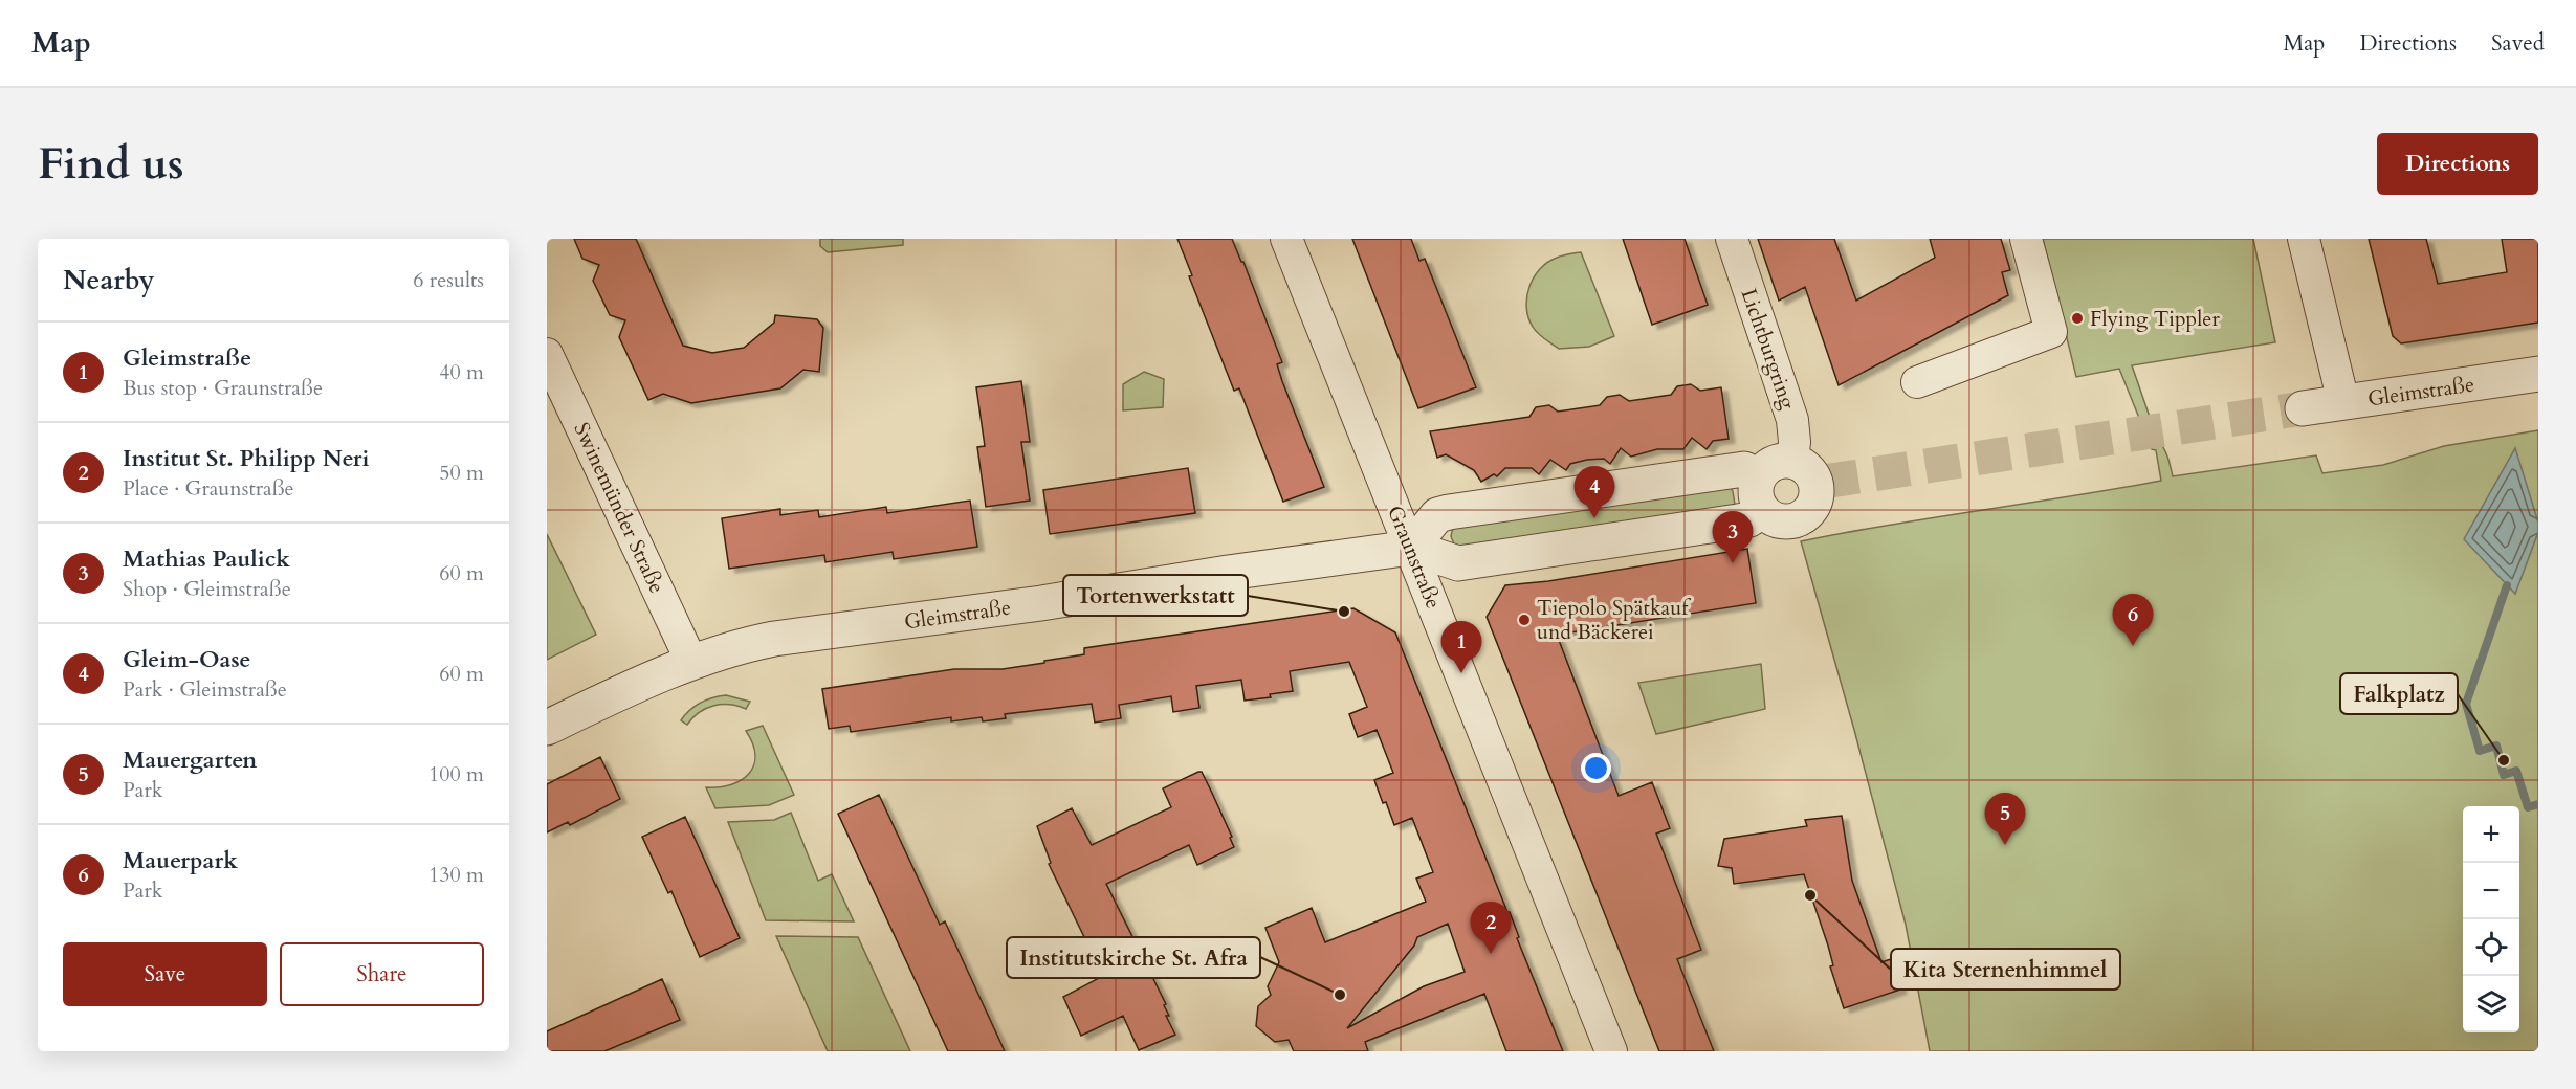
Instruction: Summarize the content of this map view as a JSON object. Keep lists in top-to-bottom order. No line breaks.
{"streets":{"street":["Lichtburgring","Gleimstraße","Swinemünder Straße","Graunstraße"]},"crossings":[["Lichtburgring","Gleimstraße"],["Gleimstraße","Swinemünder Straße"],["Gleimstraße","Graunstraße"]],"places":["Flying Tippler","Tortenwerkstatt","Tiepolo Spätkauf und Bäckerei","Falkplatz","Kita Sternenhimmel","Institutskirche St. Afra"],"page":{"header":"Map","nav":["Map","Directions","Saved"],"buttons":["Directions",["Save","Share"]],"title":"Find us","heading":["Nearby","6 results"],"list":[{"mark":"1","name":"Gleimstraße","note":"Bus stop · Graunstraße","value":"40 m"},{"mark":"2","name":"Institut St. Philipp Neri","note":"Place · Graunstraße","value":"50 m"},{"mark":"3","name":"Mathias Paulick","note":"Shop · Gleimstraße","value":"60 m"},{"mark":"4","name":"Gleim-Oase","note":"Park · Gleimstraße","value":"60 m"},{"mark":"5","name":"Mauergarten","note":"Park","value":"100 m"},{"mark":"6","name":"Mauerpark","note":"Park","value":"130 m"}],"pins":["4","3","6","1","5","2"],"map_buttons":["+","−"]}}
